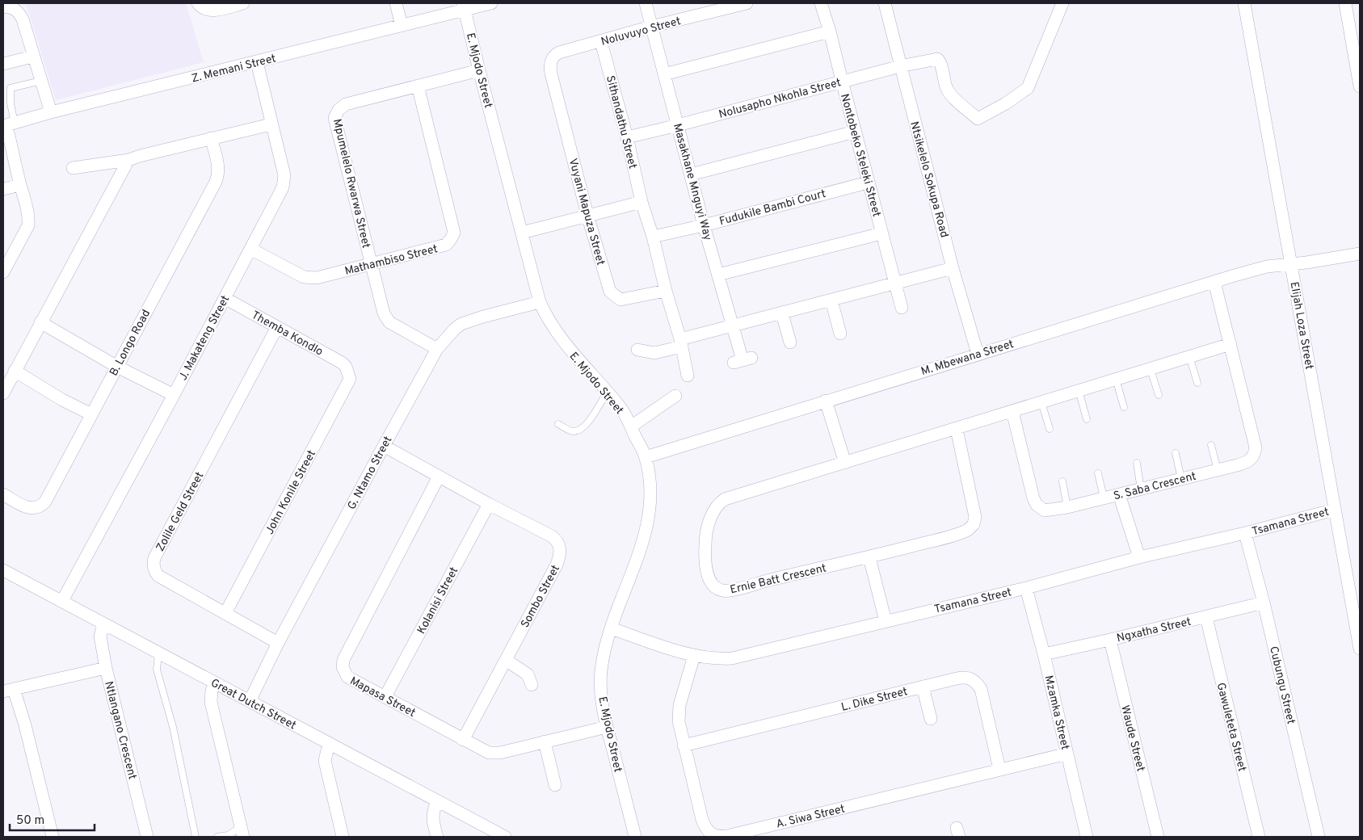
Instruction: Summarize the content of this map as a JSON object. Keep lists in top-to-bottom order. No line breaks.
{"streets":{"street":["Noluvuyo Street","Z. Memani Street","E. Mjodo Street","Nolusapho Nkohla Street","Sithandathu Street","Nontobeko Steleki Street","Ntsikelelo Sokupa Road","Masakhane Mnguyi Way","Mpumelelo Rwarwa Street","Fudukile Bambi Court","Vuyani Mapuza Street","Mathambiso Street","Elijah Loza Street","Themba Kondlo","J. Makateng Street","B. Longo Road","M. Mbewana Street","G. Ntamo Street","S. Saba Crescent","John Konile Street","Zolile Geld Street","Tsamana Street","Ernie Batt Crescent","Sombo Street","Kolanisi Street","Ngxatha Street","Cubungu Street","Mapasa Street","L. Dike Street","Great Dutch Street","Mzamka Street","Gawuleteta Street","Ntlangano Crescent","Waude Street","A. Siwa Street"]},"crossings":[["Noluvuyo Street","Sithandathu Street"],["Noluvuyo Street","Masakhane Mnguyi Way"],["Noluvuyo Street","Vuyani Mapuza Street"],["Z. Memani Street","E. Mjodo Street"],["Z. Memani Street","J. Makateng Street"],["E. Mjodo Street","Mpumelelo Rwarwa Street"],["E. Mjodo Street","M. Mbewana Street"],["E. Mjodo Street","G. Ntamo Street"],["E. Mjodo Street","Tsamana Street"],["E. Mjodo Street","Mapasa Street"],["Nolusapho Nkohla Street","Sithandathu Street"],["Nolusapho Nkohla Street","Nontobeko Steleki Street"],["Nolusapho Nkohla Street","Ntsikelelo Sokupa Road"],["Nolusapho Nkohla Street","Masakhane Mnguyi Way"],["Sithandathu Street","Fudukile Bambi Court"],["Sithandathu Street","Vuyani Mapuza Street"],["Nontobeko Steleki Street","Fudukile Bambi Court"],["Ntsikelelo Sokupa Road","M. Mbewana Street"],["Masakhane Mnguyi Way","Fudukile Bambi Court"],["Mpumelelo Rwarwa Street","Mathambiso Street"],["Mpumelelo Rwarwa Street","G. Ntamo Street"],["Mathambiso Street","J. Makateng Street"],["Elijah Loza Street","M. Mbewana Street"],["Elijah Loza Street","Tsamana Street"],["Themba Kondlo","J. Makateng Street"],["Themba Kondlo","John Konile Street"],["Themba Kondlo","Zolile Geld Street"],["J. Makateng Street","Great Dutch Street"],["M. Mbewana Street","S. Saba Crescent"],["G. Ntamo Street","Zolile Geld Street"],["G. Ntamo Street","Sombo Street"],["G. Ntamo Street","Great Dutch Street"],["John Konile Street","Zolile Geld Street"],["Tsamana Street","Cubungu Street"],["Tsamana Street","Mzamka Street"],["Tsamana Street","A. Siwa Street"],["Sombo Street","Kolanisi Street"],["Sombo Street","Mapasa Street"],["Kolanisi Street","Mapasa Street"],["Ngxatha Street","Cubungu Street"],["Ngxatha Street","Mzamka Street"],["Ngxatha Street","Gawuleteta Street"],["Ngxatha Street","Waude Street"],["L. Dike Street","A. Siwa Street"],["Great Dutch Street","Ntlangano Crescent"],["Mzamka Street","A. Siwa Street"]],"scale_bar":"50 m"}
